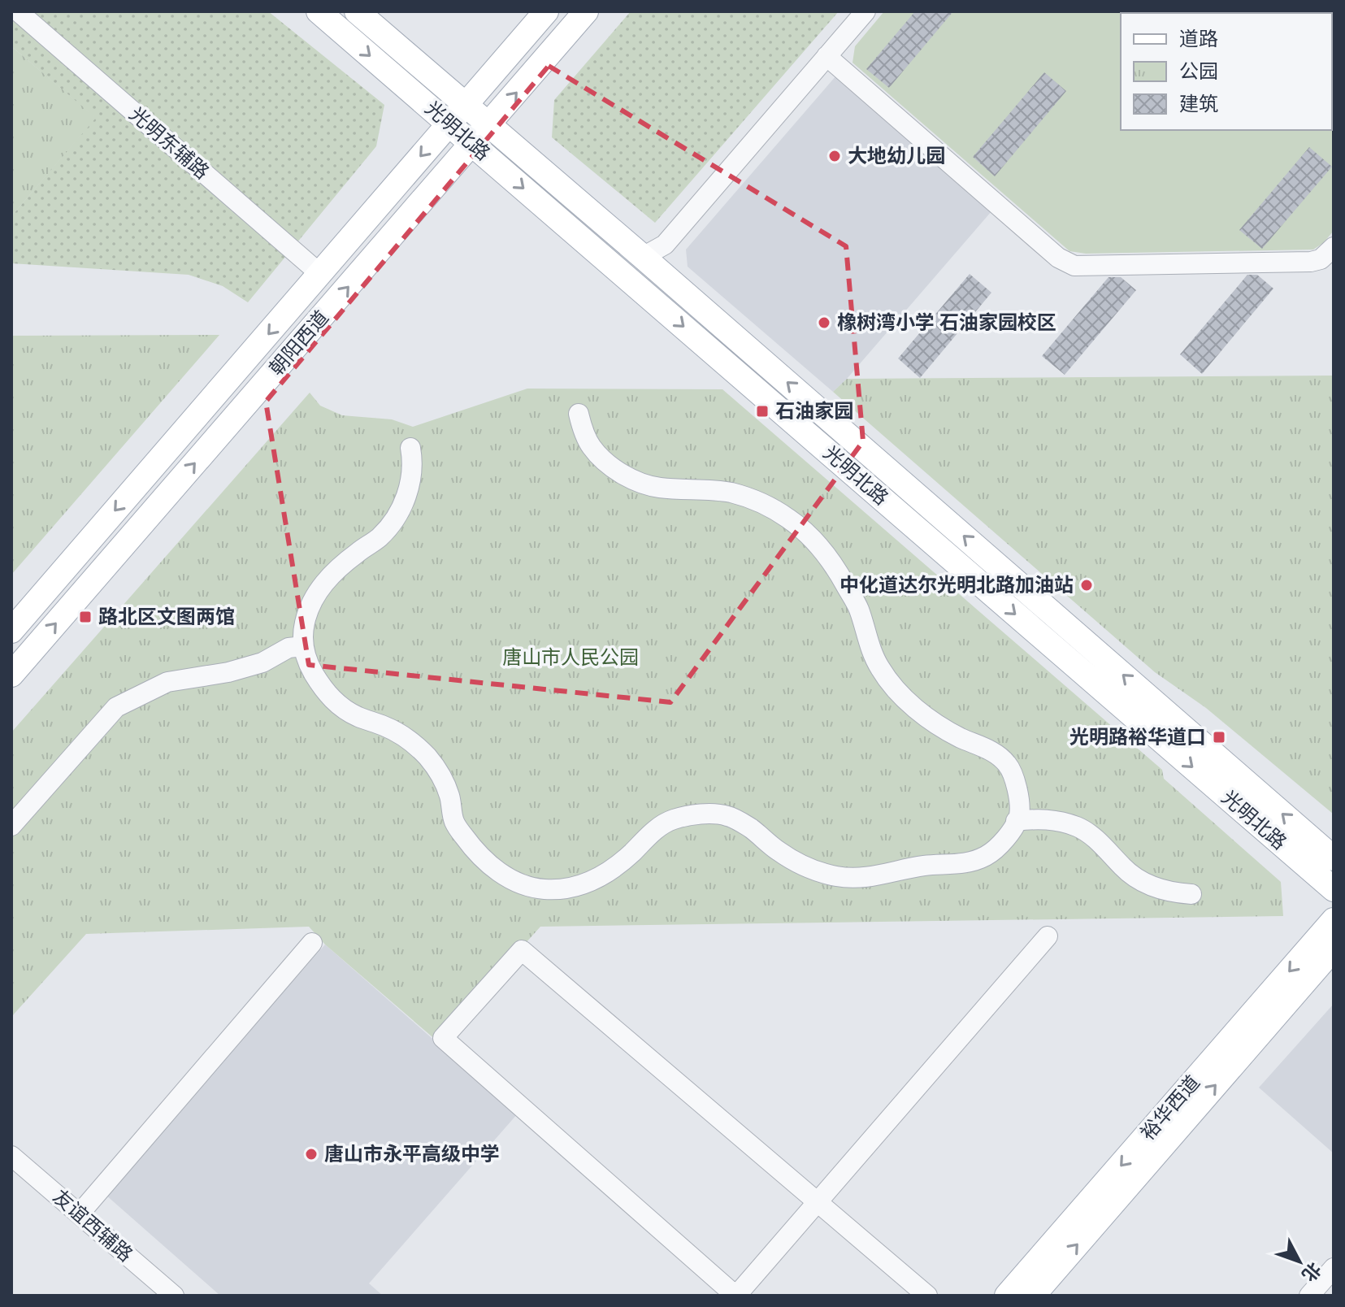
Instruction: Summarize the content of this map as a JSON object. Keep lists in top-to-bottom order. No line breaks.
{"streets":{"main road":["光明北路","朝阳西道","裕华西道"],"street":["光明东辅路","友谊西辅路"]},"crossings":[["光明北路","朝阳西道"],["光明东辅路","朝阳西道"]],"parks":["唐山市人民公园"],"places":{"other":["大地幼儿园","橡树湾小学 石油家园校区","中化道达尔光明北路加油站","唐山市永平高级中学"],"transit":["石油家园","路北区文图两馆","光明路裕华道口"]},"legend":["道路","公园","建筑"],"north":"bottom right"}
